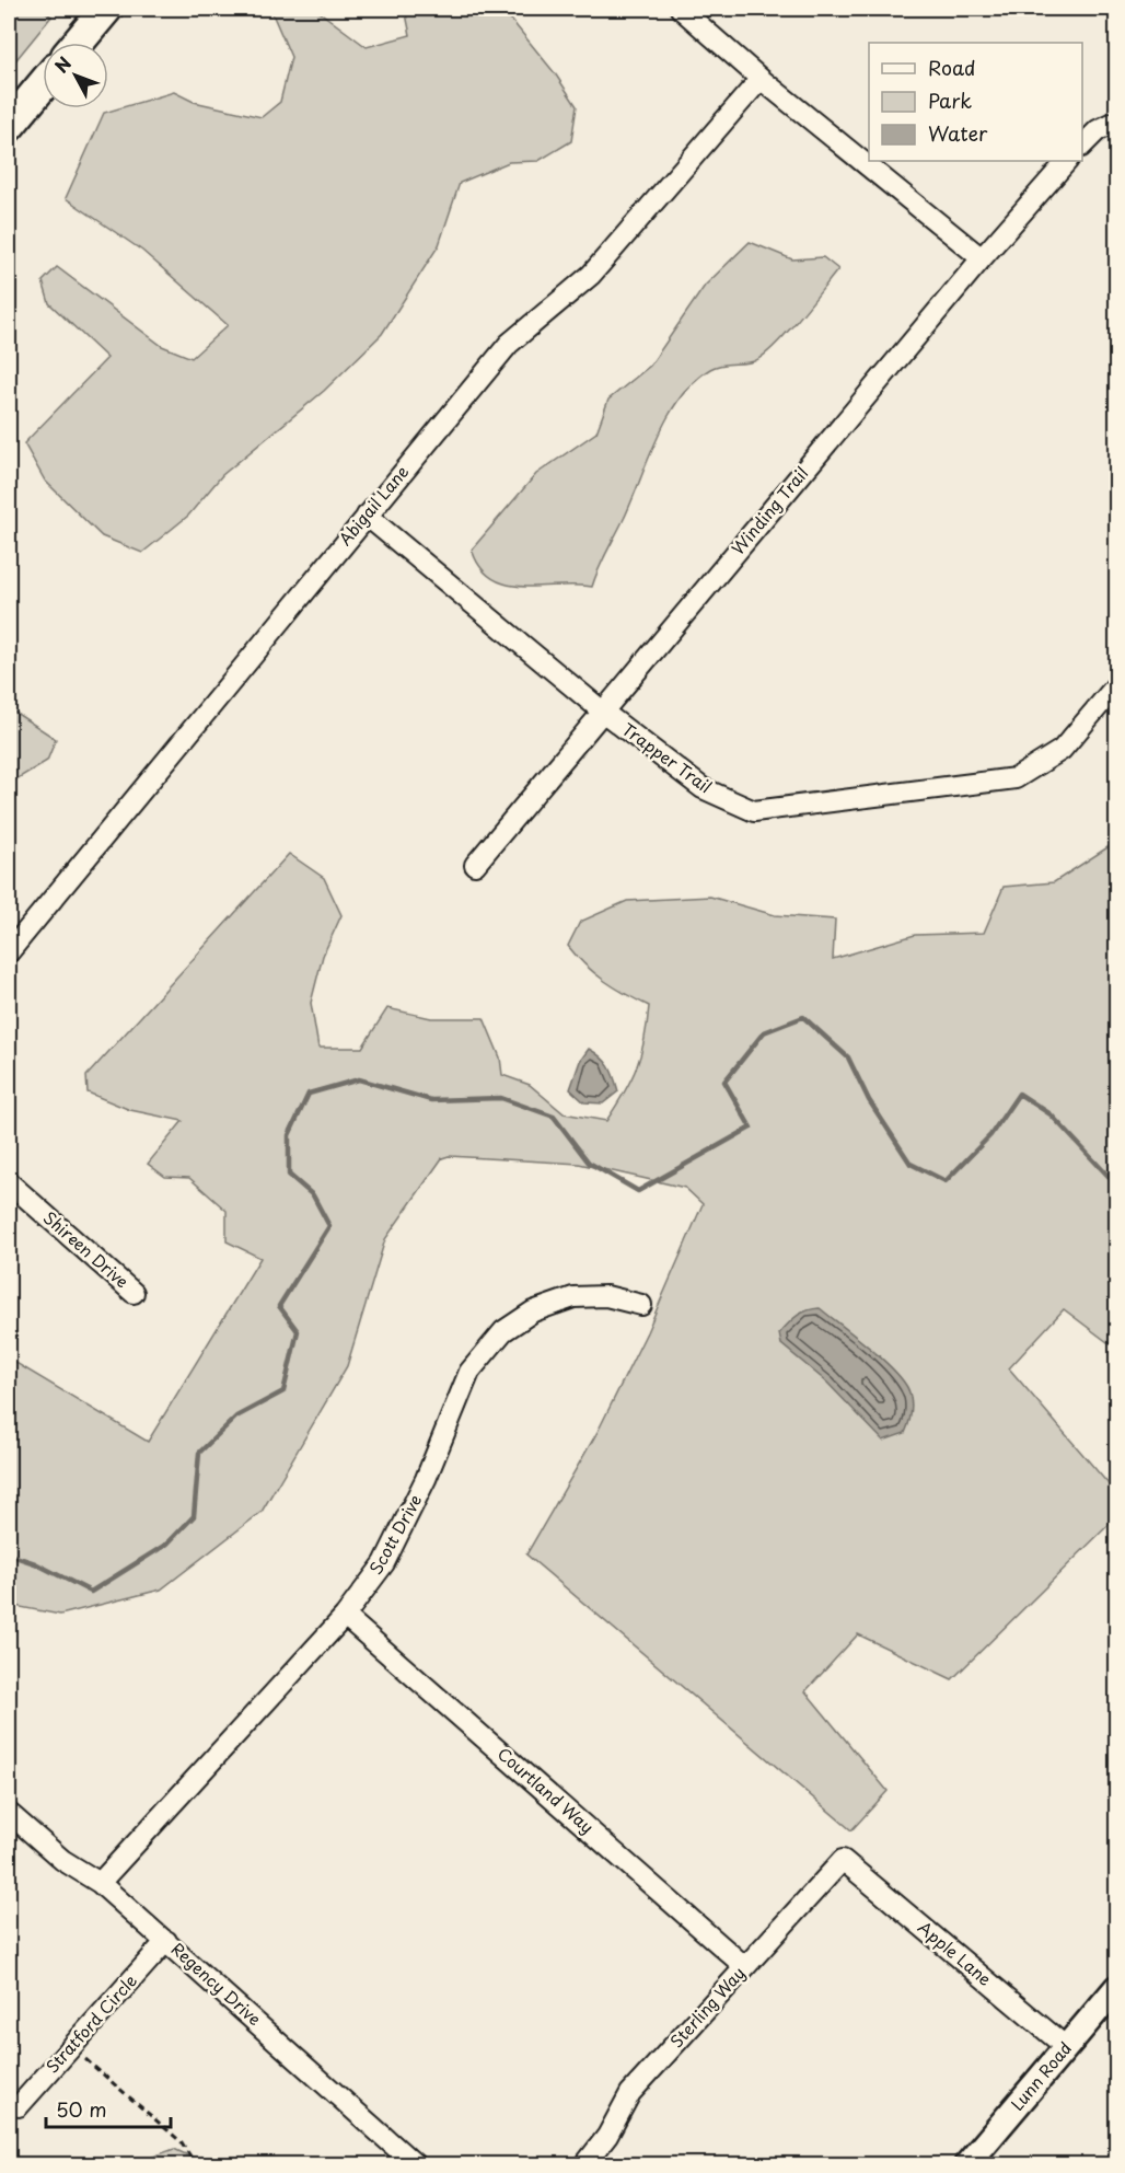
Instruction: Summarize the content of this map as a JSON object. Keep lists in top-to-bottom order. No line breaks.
{"streets":{"street":["Abigail Lane","Winding Trail","Trapper Trail","Shireen Drive","Scott Drive","Courtland Way","Apple Lane","Regency Drive","Sterling Way","Stratford Circle","Lunn Road"]},"crossings":[["Abigail Lane","Trapper Trail"],["Winding Trail","Trapper Trail"],["Scott Drive","Courtland Way"],["Scott Drive","Regency Drive"],["Courtland Way","Sterling Way"],["Apple Lane","Sterling Way"],["Apple Lane","Lunn Road"],["Regency Drive","Stratford Circle"]],"legend":["Road","Park","Water"],"scale_bar":"50 m","north":"top left"}
